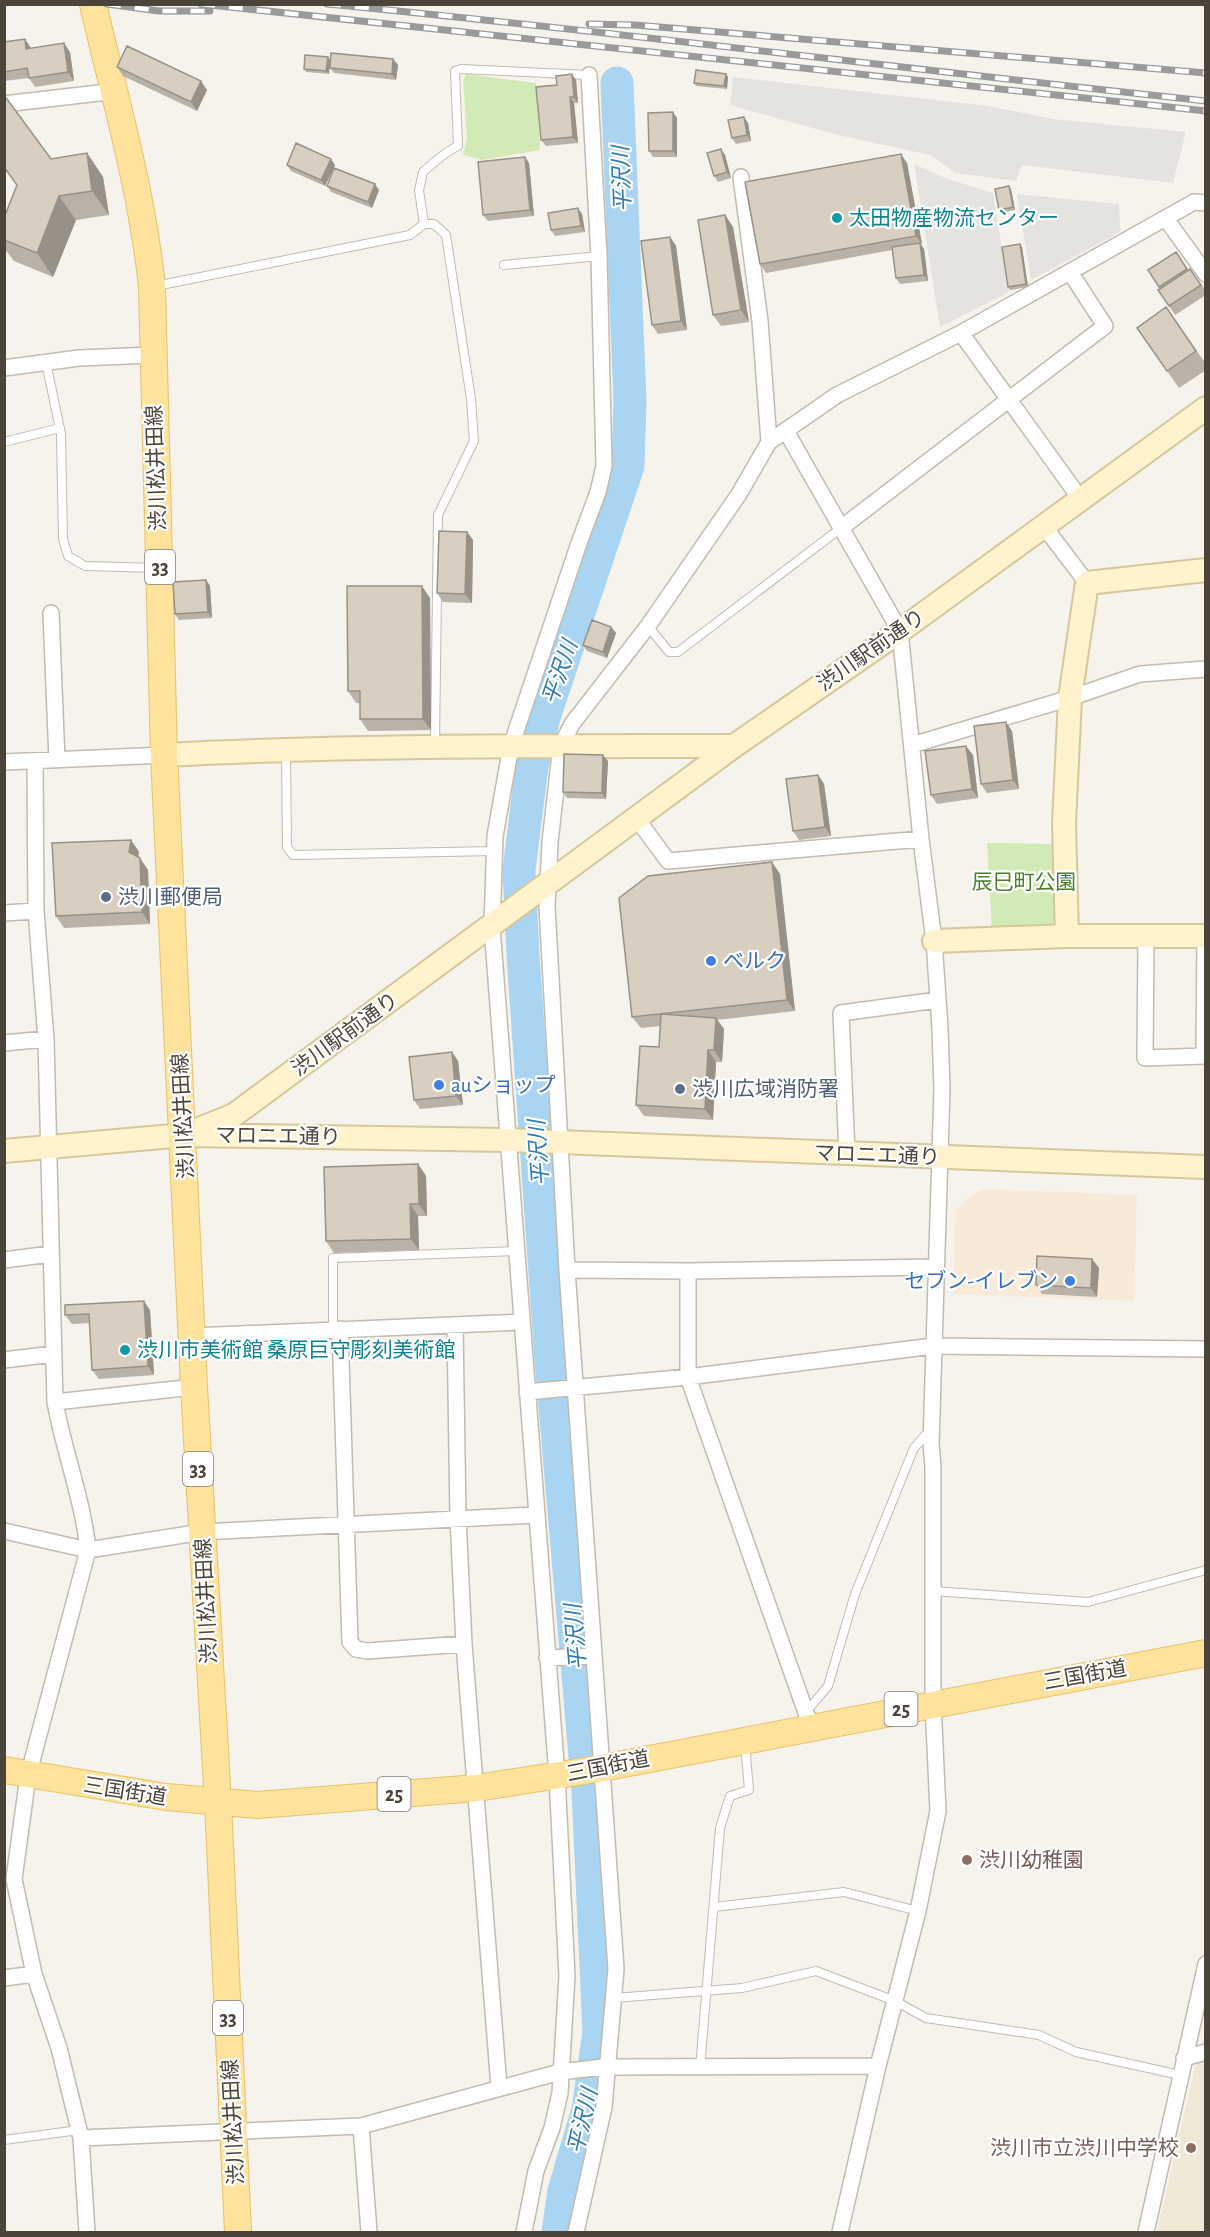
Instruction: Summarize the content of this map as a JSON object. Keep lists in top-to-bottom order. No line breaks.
{"streets":{"main road":["渋川松井田線","33","三国街道","25"],"street":["渋川駅前通り","マロニエ通り"]},"crossings":[["渋川松井田線","渋川駅前通り"],["渋川松井田線","マロニエ通り"],["渋川松井田線","三国街道"],["渋川駅前通り","マロニエ通り"]],"water":["平沢川"],"parks":["辰巳町公園"],"places":["太田物産物流センター","渋川郵便局","ベルク","auショップ","渋川広域消防署","セブン-イレブン","渋川市美術館 桑原巨守彫刻美術館","渋川幼稚園","渋川市立渋川中学校"]}
